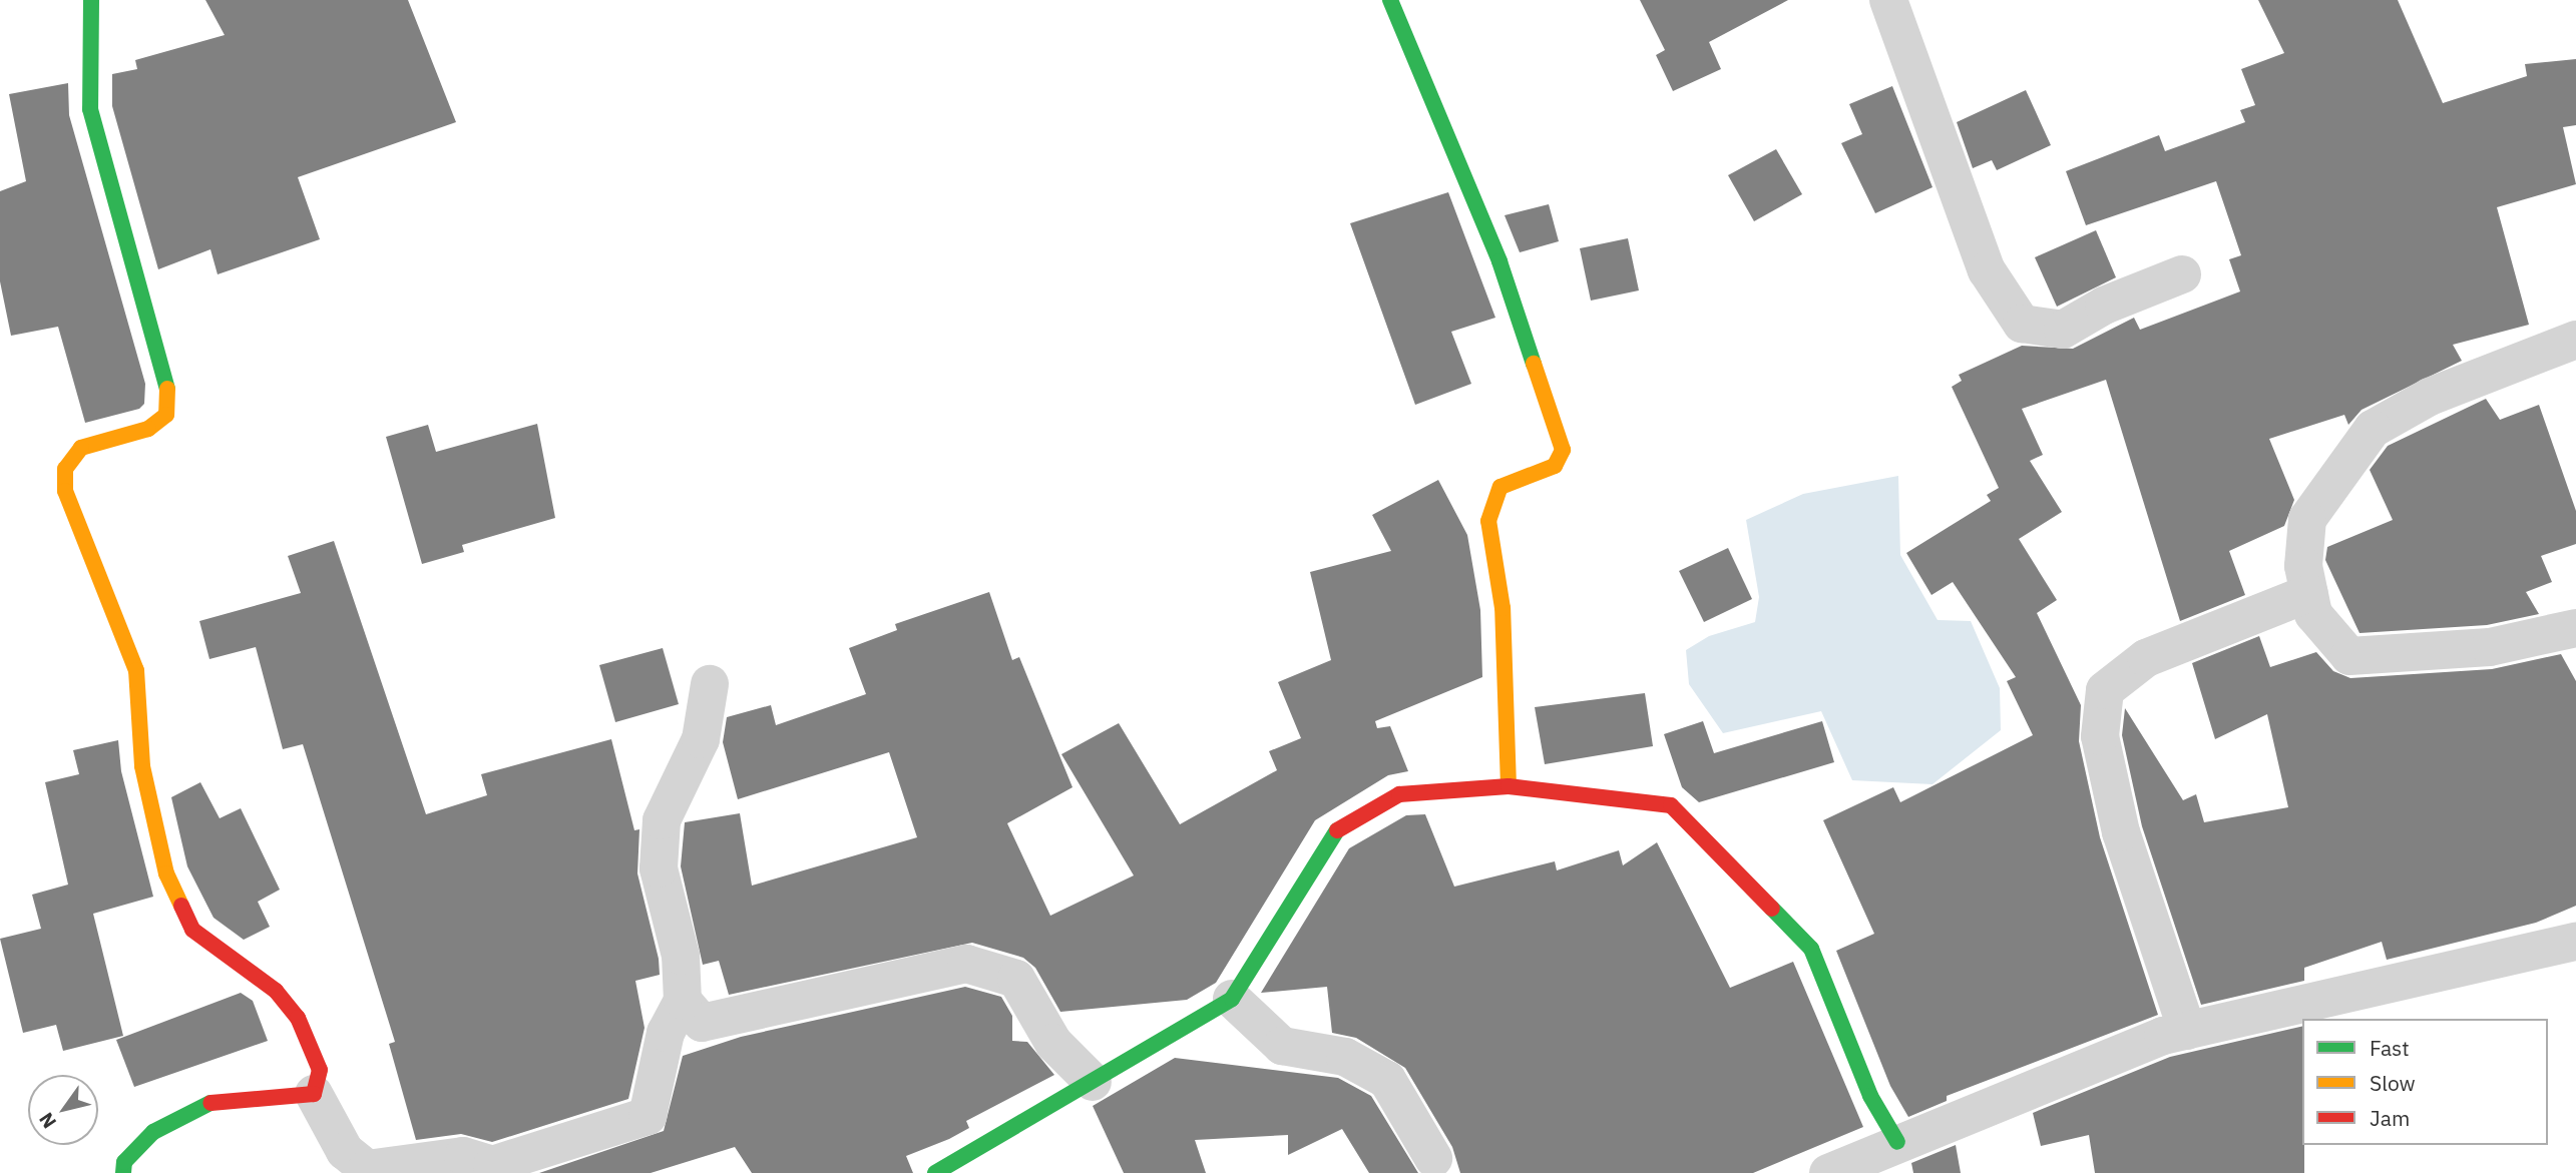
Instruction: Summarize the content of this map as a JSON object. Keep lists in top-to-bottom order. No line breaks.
{"legend":["Fast","Slow","Jam"],"north":"bottom left"}
